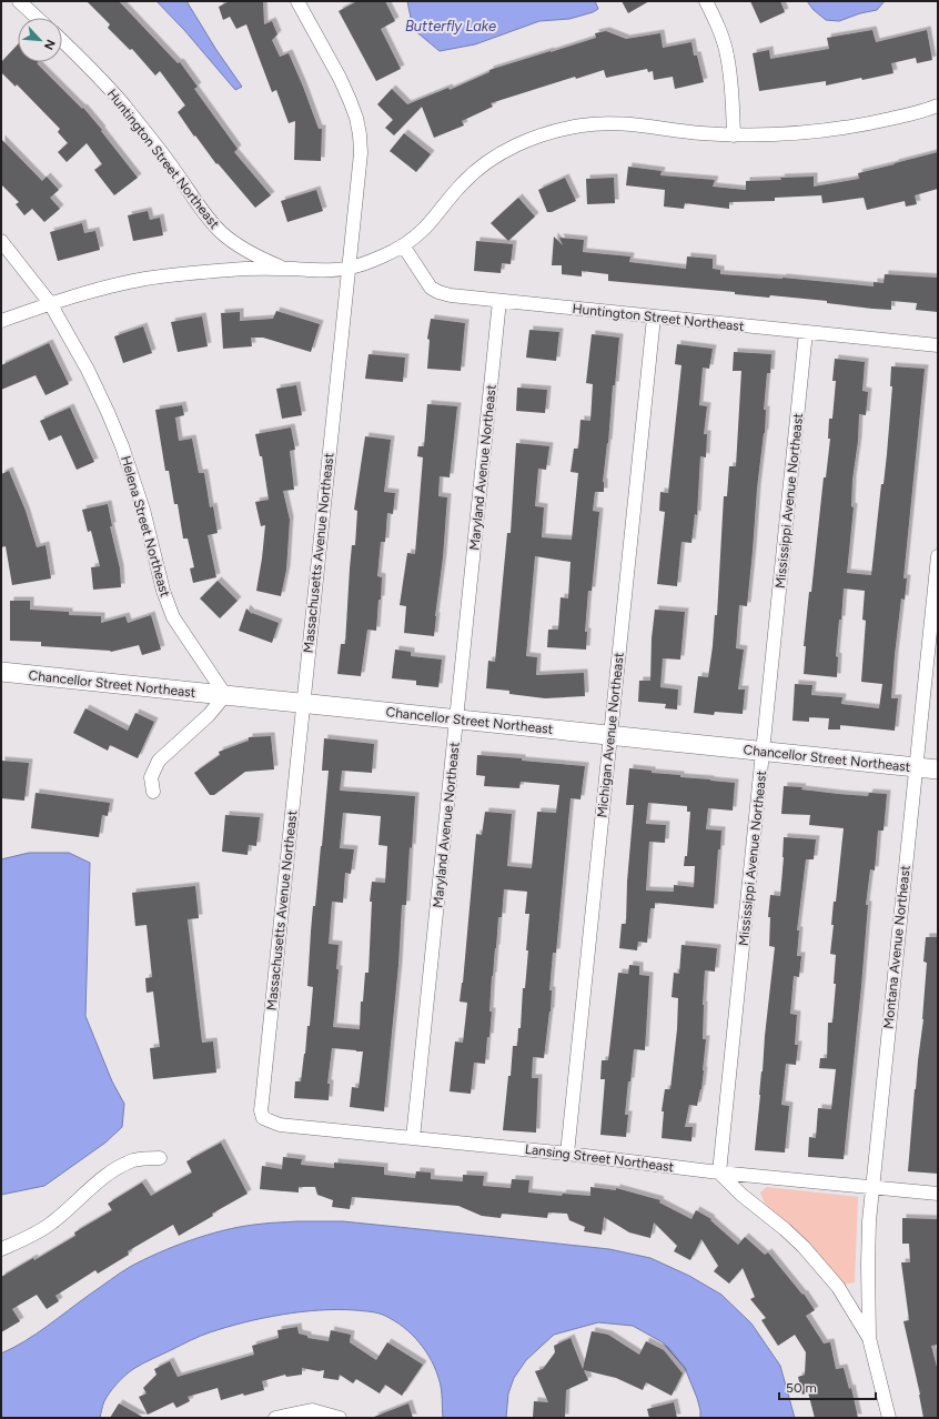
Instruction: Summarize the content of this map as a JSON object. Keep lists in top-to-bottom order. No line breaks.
{"streets":{"street":["Huntington Street Northeast","Maryland Avenue Northeast","Mississippi Avenue Northeast","Helena Street Northeast","Massachusetts Avenue Northeast","Chancellor Street Northeast","Michigan Avenue Northeast","Montana Avenue Northeast","Lansing Street Northeast"]},"crossings":[["Huntington Street Northeast","Maryland Avenue Northeast"],["Huntington Street Northeast","Mississippi Avenue Northeast"],["Huntington Street Northeast","Michigan Avenue Northeast"],["Maryland Avenue Northeast","Chancellor Street Northeast"],["Maryland Avenue Northeast","Lansing Street Northeast"],["Mississippi Avenue Northeast","Chancellor Street Northeast"],["Mississippi Avenue Northeast","Montana Avenue Northeast"],["Mississippi Avenue Northeast","Lansing Street Northeast"],["Helena Street Northeast","Chancellor Street Northeast"],["Massachusetts Avenue Northeast","Chancellor Street Northeast"],["Massachusetts Avenue Northeast","Lansing Street Northeast"],["Chancellor Street Northeast","Michigan Avenue Northeast"],["Chancellor Street Northeast","Montana Avenue Northeast"],["Michigan Avenue Northeast","Lansing Street Northeast"],["Montana Avenue Northeast","Lansing Street Northeast"]],"water":["Butterfly Lake"],"scale_bar":"50 m","north":"bottom right"}
